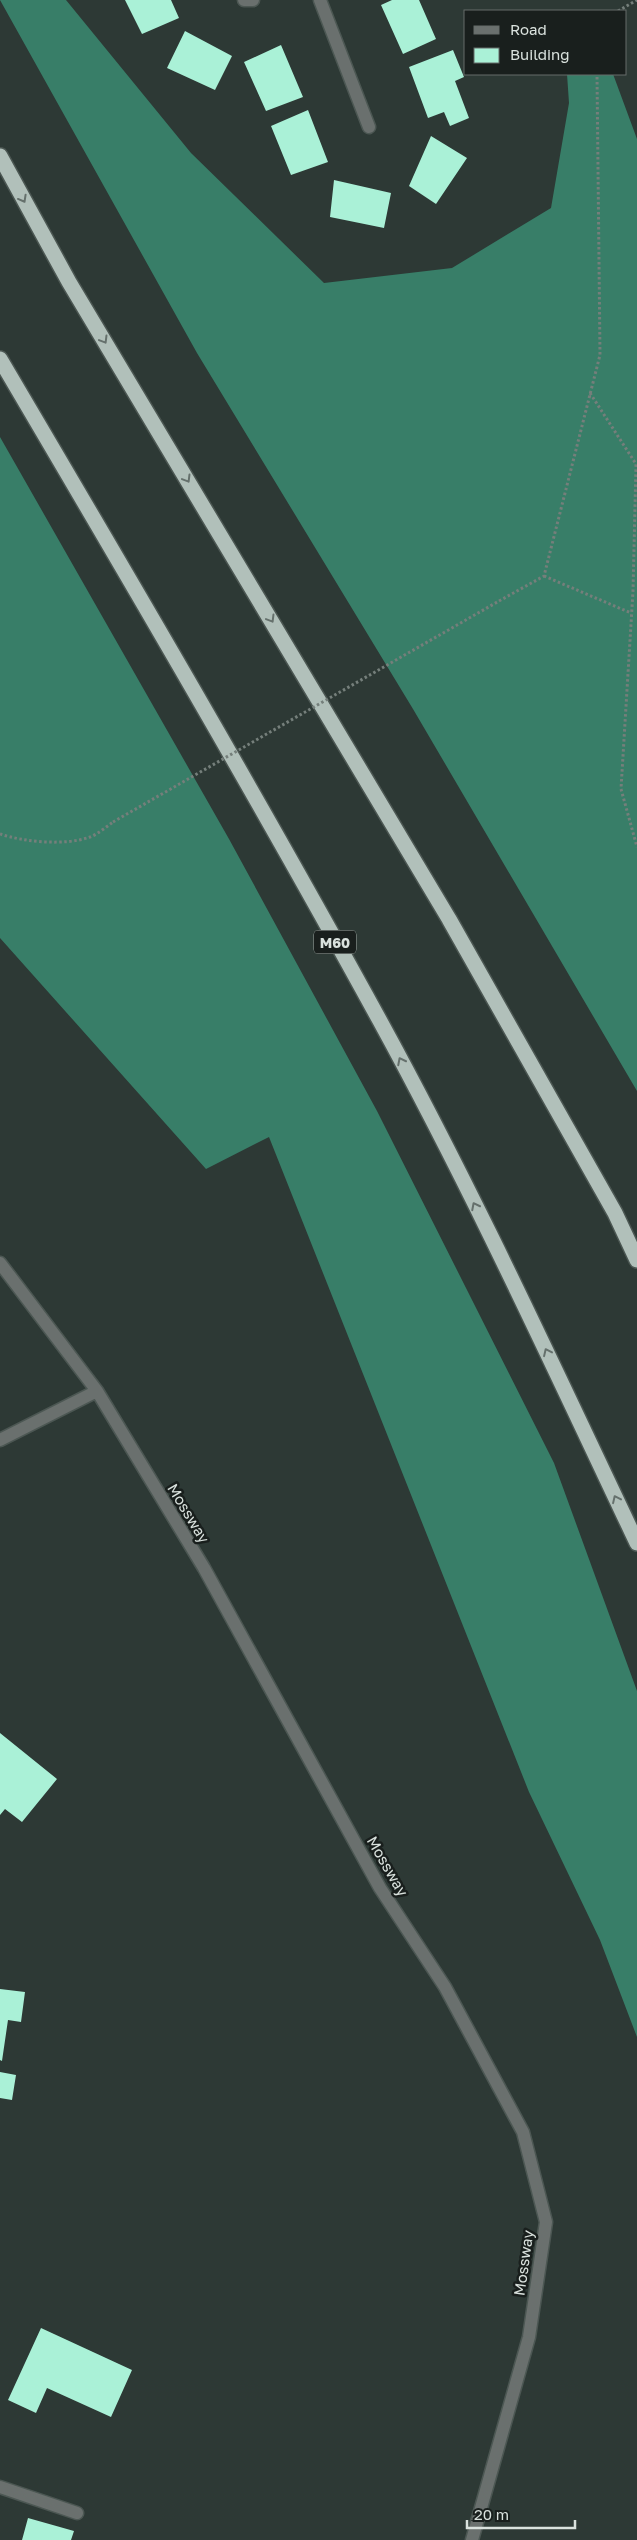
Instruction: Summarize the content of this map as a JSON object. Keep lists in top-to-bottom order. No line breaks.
{"streets":{"highway":["M60"],"street":["Mossway"]},"legend":["Road","Building"],"scale_bar":"20 m"}
